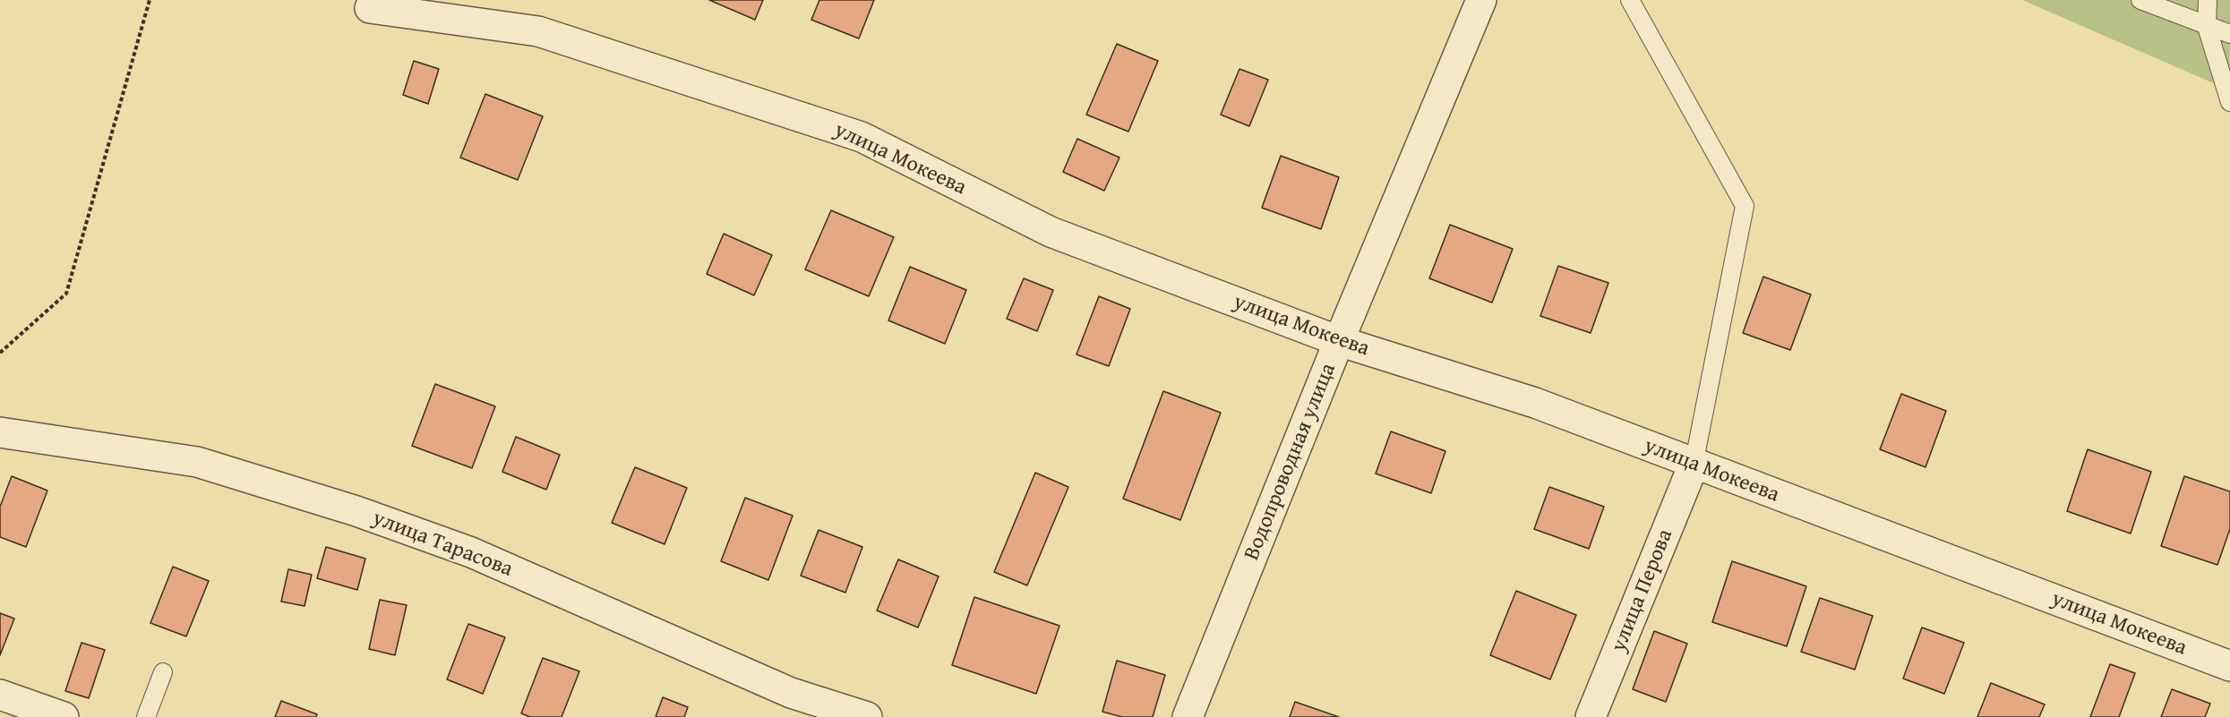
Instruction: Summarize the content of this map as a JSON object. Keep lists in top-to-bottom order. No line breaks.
{"streets":{"street":["улица Мокеева","Водопроводная улица","улица Тарасова","улица Перова"]},"crossings":[["улица Мокеева","Водопроводная улица"],["улица Мокеева","улица Перова"]]}
